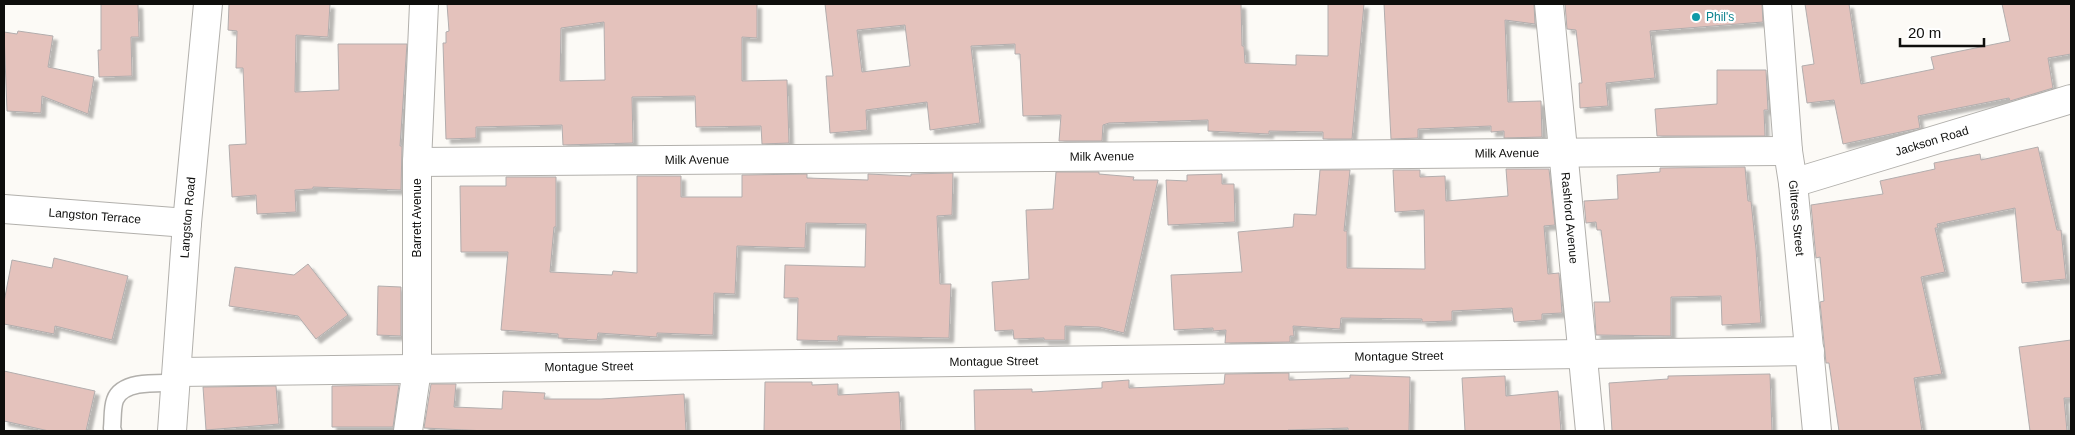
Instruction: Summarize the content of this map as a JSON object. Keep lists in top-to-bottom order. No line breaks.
{"streets":{"street":["Jackson Road","Milk Avenue","Langston Terrace","Langston Road","Rashford Avenue","Barrett Avenue","Giltress Street","Montague Street"]},"crossings":[["Jackson Road","Giltress Street"],["Milk Avenue","Rashford Avenue"],["Milk Avenue","Barrett Avenue"],["Milk Avenue","Giltress Street"],["Langston Terrace","Langston Road"],["Langston Road","Montague Street"],["Rashford Avenue","Montague Street"],["Barrett Avenue","Montague Street"],["Giltress Street","Montague Street"]],"places":["Phil's"],"scale_bar":"20 m"}
